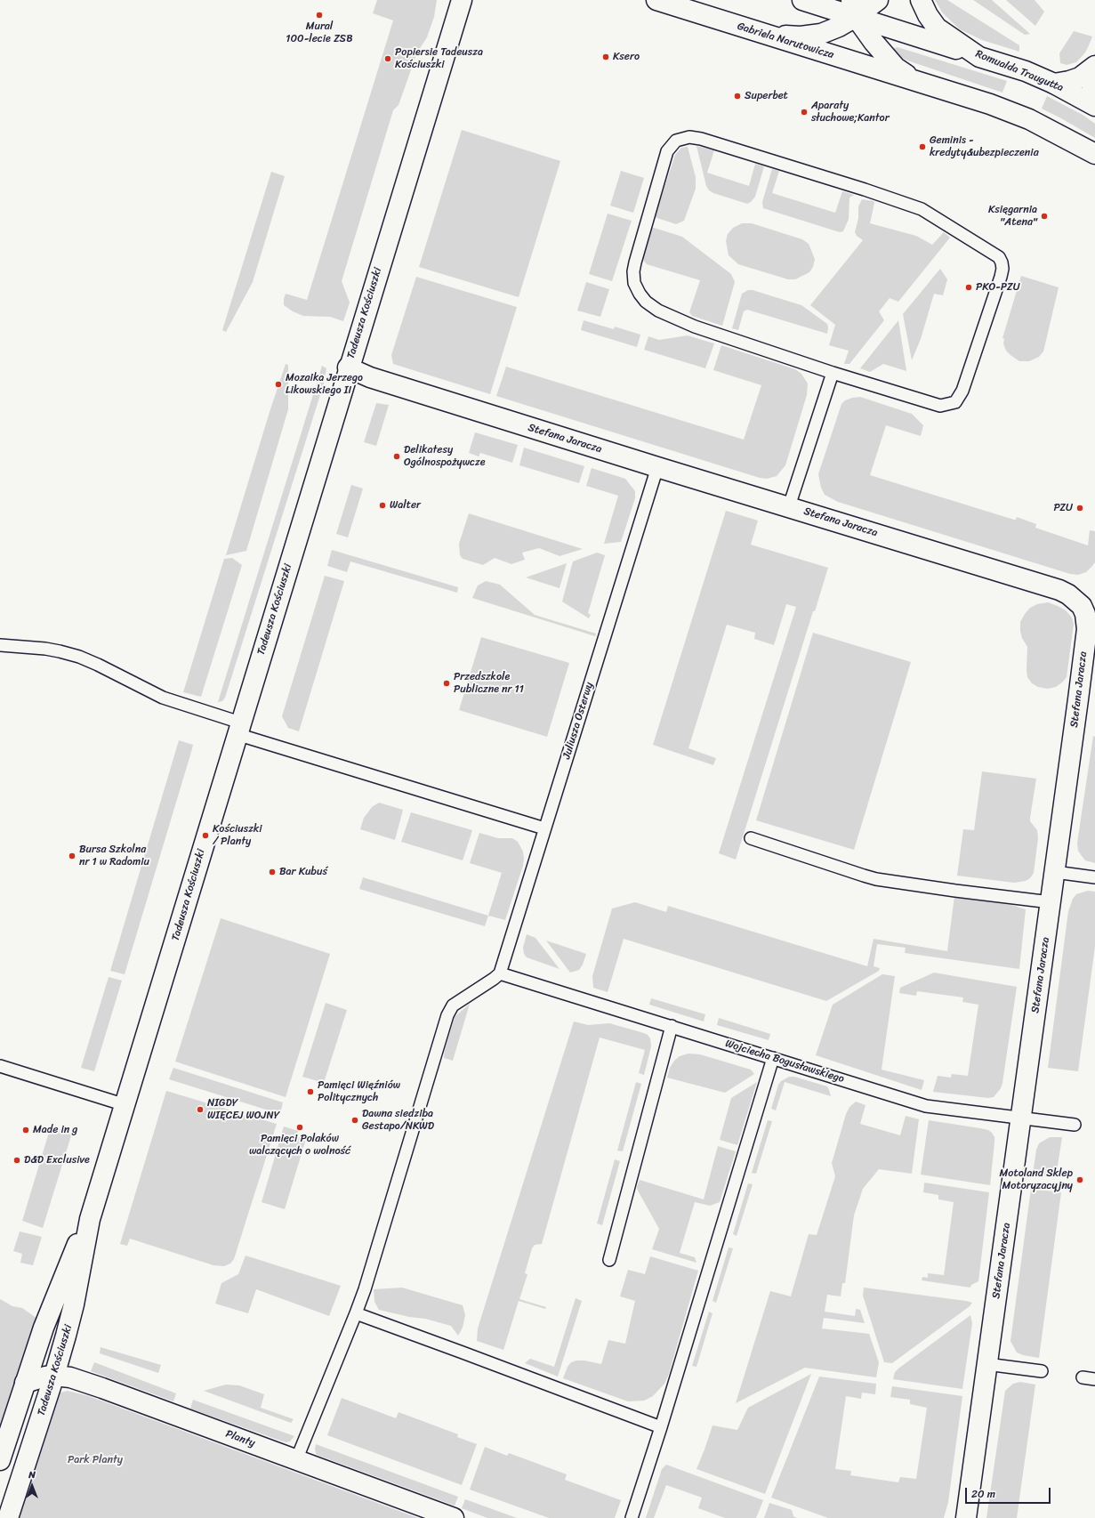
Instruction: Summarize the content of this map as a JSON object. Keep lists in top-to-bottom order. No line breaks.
{"streets":{"street":["Gabriela Narutowicza","Romualda Traugutta","Tadeusza Kościuszki","Stefana Jaracza","Planty"],"lane":["Juliusza Osterwy","Wojciecha Bogusławskiego"]},"crossings":[["Tadeusza Kościuszki","Stefana Jaracza"],["Tadeusza Kościuszki","Planty"],["Stefana Jaracza","Juliusza Osterwy"],["Stefana Jaracza","Wojciecha Bogusławskiego"],["Juliusza Osterwy","Wojciecha Bogusławskiego"]],"parks":["Park Planty"],"places":["Mural 100-lecie ZSB","Ksero","Popiersie Tadeusza Kościuszki","Superbet","Aparaty słuchowe;Kantor","Geminis - kredyty&ubezpieczenia","Księgarnia \"Atena\"","PKO-PZU","Mozaika Jerzego Likowskiego II","Delikatesy Ogólnospożywcze","Walter","PZU","Przedszkole Publiczne nr 11","Kościuszki / Planty","Bursa Szkolna nr 1 w Radomiu","Bar Kubuś","Pamięci Więźniów Politycznych","NIGDY WIĘCEJ WOJNY","Dawna siedziba Gestapo/NKWD","Pamięci Polaków walczących o wolność","Made in g","D&D Exclusive","Motoland Sklep Motoryzacyjny"],"scale_bar":"20 m","north":"top"}
